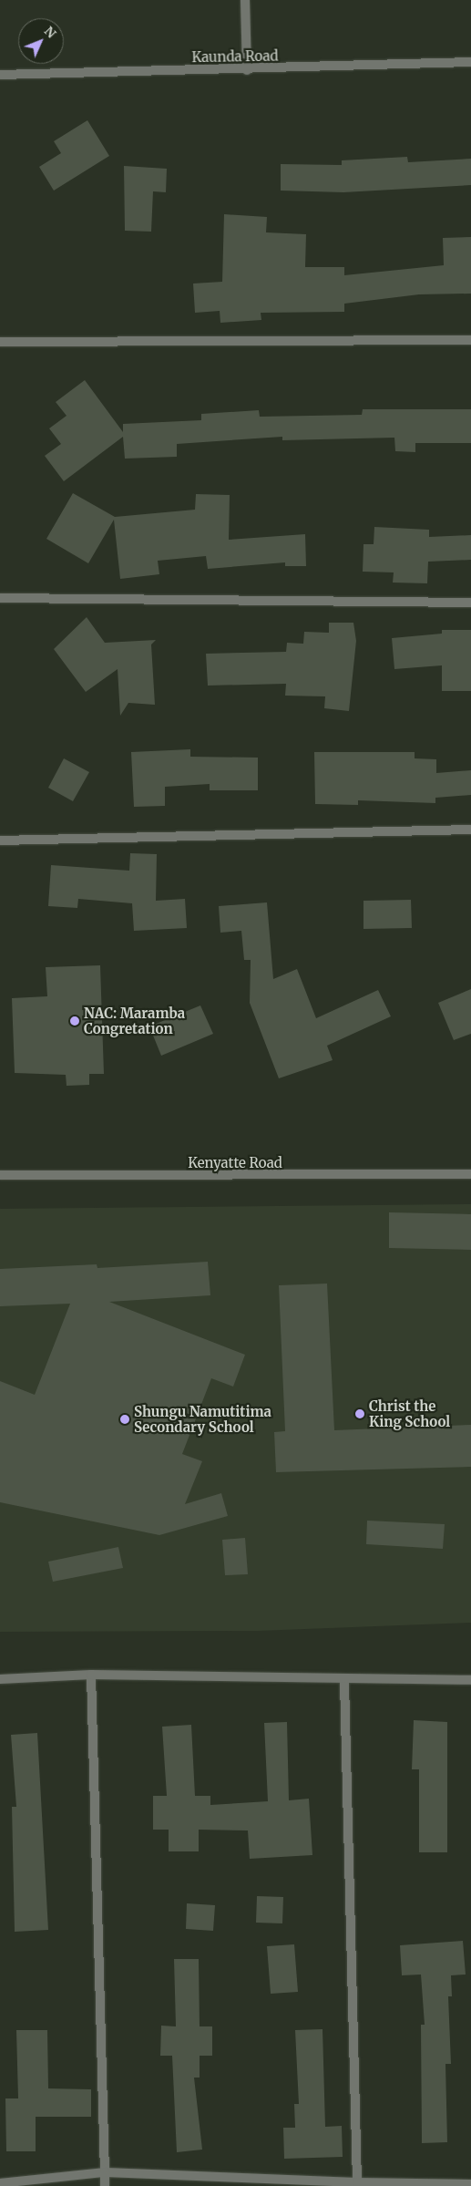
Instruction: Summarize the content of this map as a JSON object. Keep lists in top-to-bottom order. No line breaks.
{"streets":{"street":["Kaunda Road","Kenyatte Road"]},"places":["NAC: Maramba Congretation","Christ the King School","Shungu Namutitima Secondary School"],"north":"top right"}
